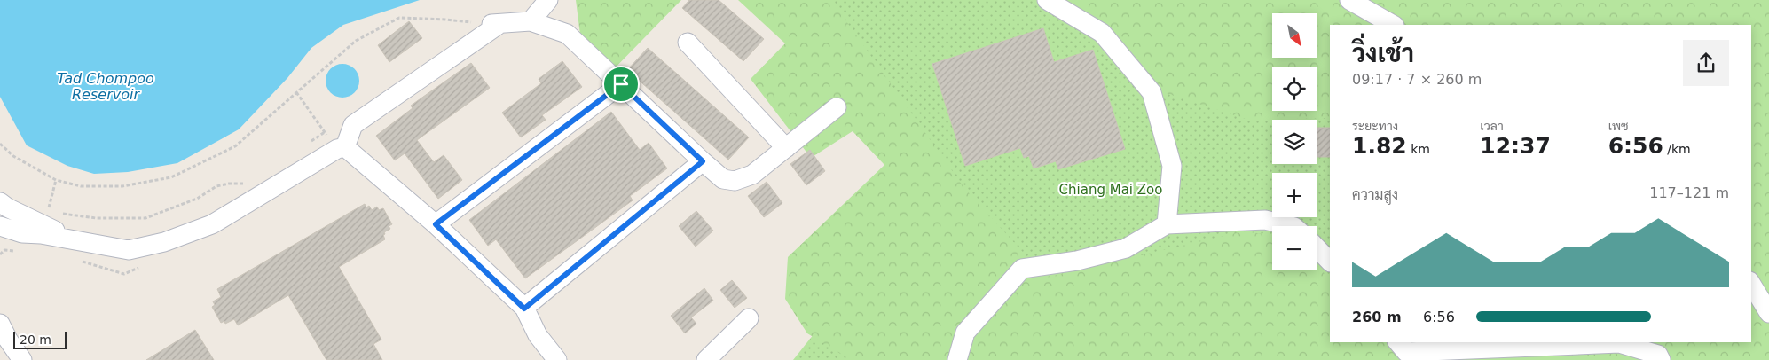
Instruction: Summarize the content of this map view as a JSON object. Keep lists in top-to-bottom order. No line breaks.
{"water":["Tad Chompoo Reservoir"],"parks":["Chiang Mai Zoo"],"scale_bar":"20 m","north":"bottom right","page":{"map_buttons":["+","−"],"heading":["วิ่งเช้า","09:17 · 7 × 260 m"],"stats":[["ระยะทาง","1.82 km"],["เวลา","12:37"],["เพซ","6:56 /km"]],"chart":["ความสูง","117–121 m"],"list":[{"name":"260 m","note":"6:56"}],"scale":"20 m"}}
